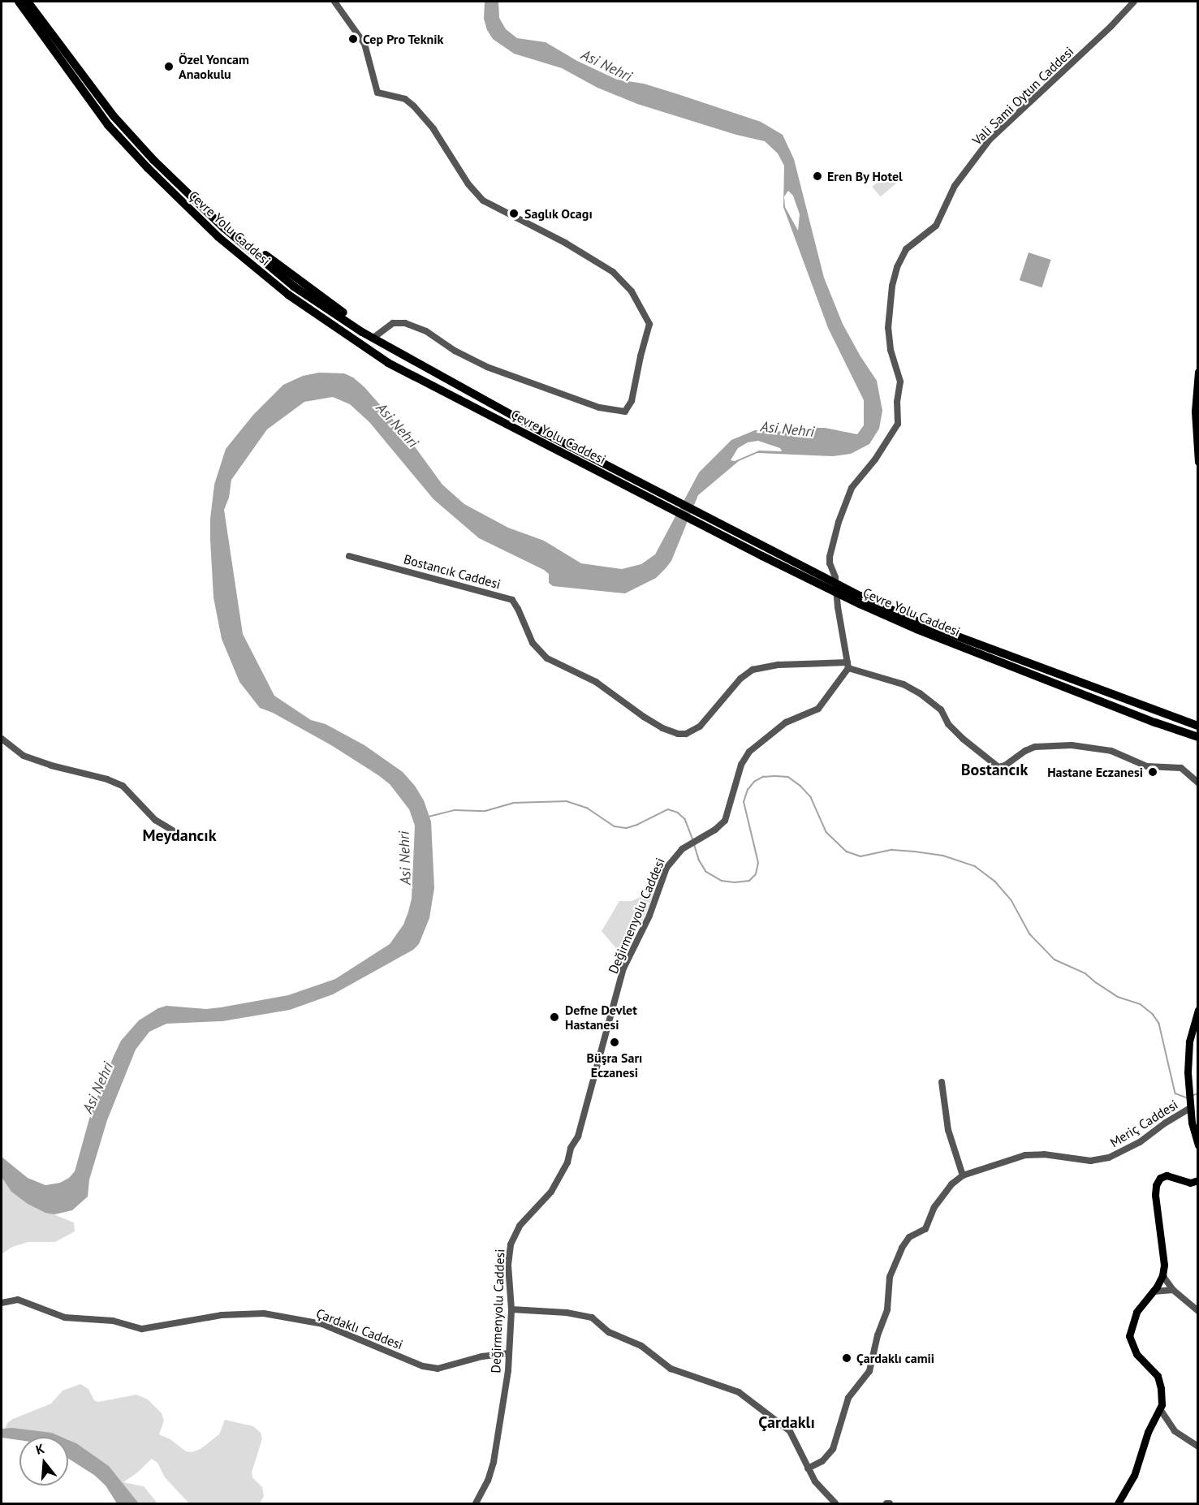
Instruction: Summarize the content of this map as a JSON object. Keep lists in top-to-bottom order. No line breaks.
{"streets":{"highway":["Çevre Yolu Caddesi"],"street":["Vali Sami Oytun Caddesi","Bostancık Caddesi","Değirmenyolu Caddesi","Meriç Caddesi","Çardaklı Caddesi"]},"crossings":[["Vali Sami Oytun Caddesi","Çevre Yolu Caddesi"],["Bostancık Caddesi","Değirmenyolu Caddesi"],["Değirmenyolu Caddesi","Çardaklı Caddesi"]],"districts":["Bostancık","Meydancık","Çardaklı"],"water":["Asi Nehri"],"places":["Cep Pro Teknik","Özel Yoncam Anaokulu","Eren By Hotel","Saglık Ocagı","Hastane Eczanesi","Defne Devlet Hastanesi","Büşra Sarı Eczanesi","Çardaklı camii"],"north":"top"}
